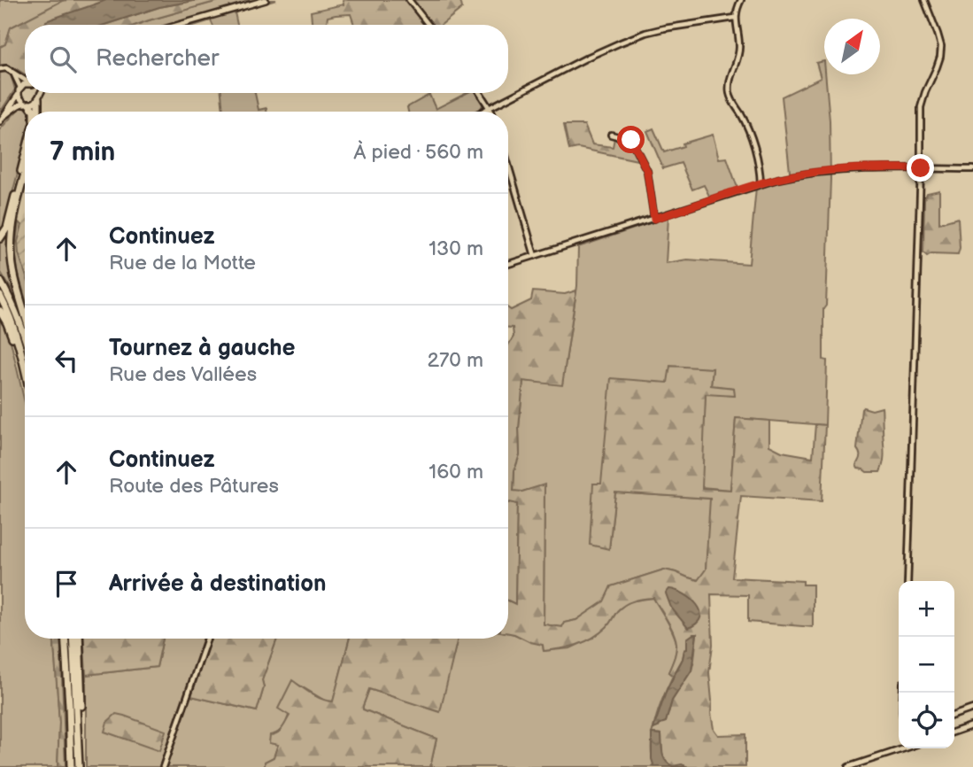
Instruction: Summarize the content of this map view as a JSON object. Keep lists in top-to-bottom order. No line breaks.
{"north":"top right","page":{"search":"Rechercher","heading":["7 min","À pied · 560 m"],"list":[["Continuez","Rue de la Motte","130 m"],["Tournez à gauche","Rue des Vallées","270 m"],["Continuez","Route des Pâtures","160 m"],"Arrivée à destination"],"map_buttons":["+","−"]}}
